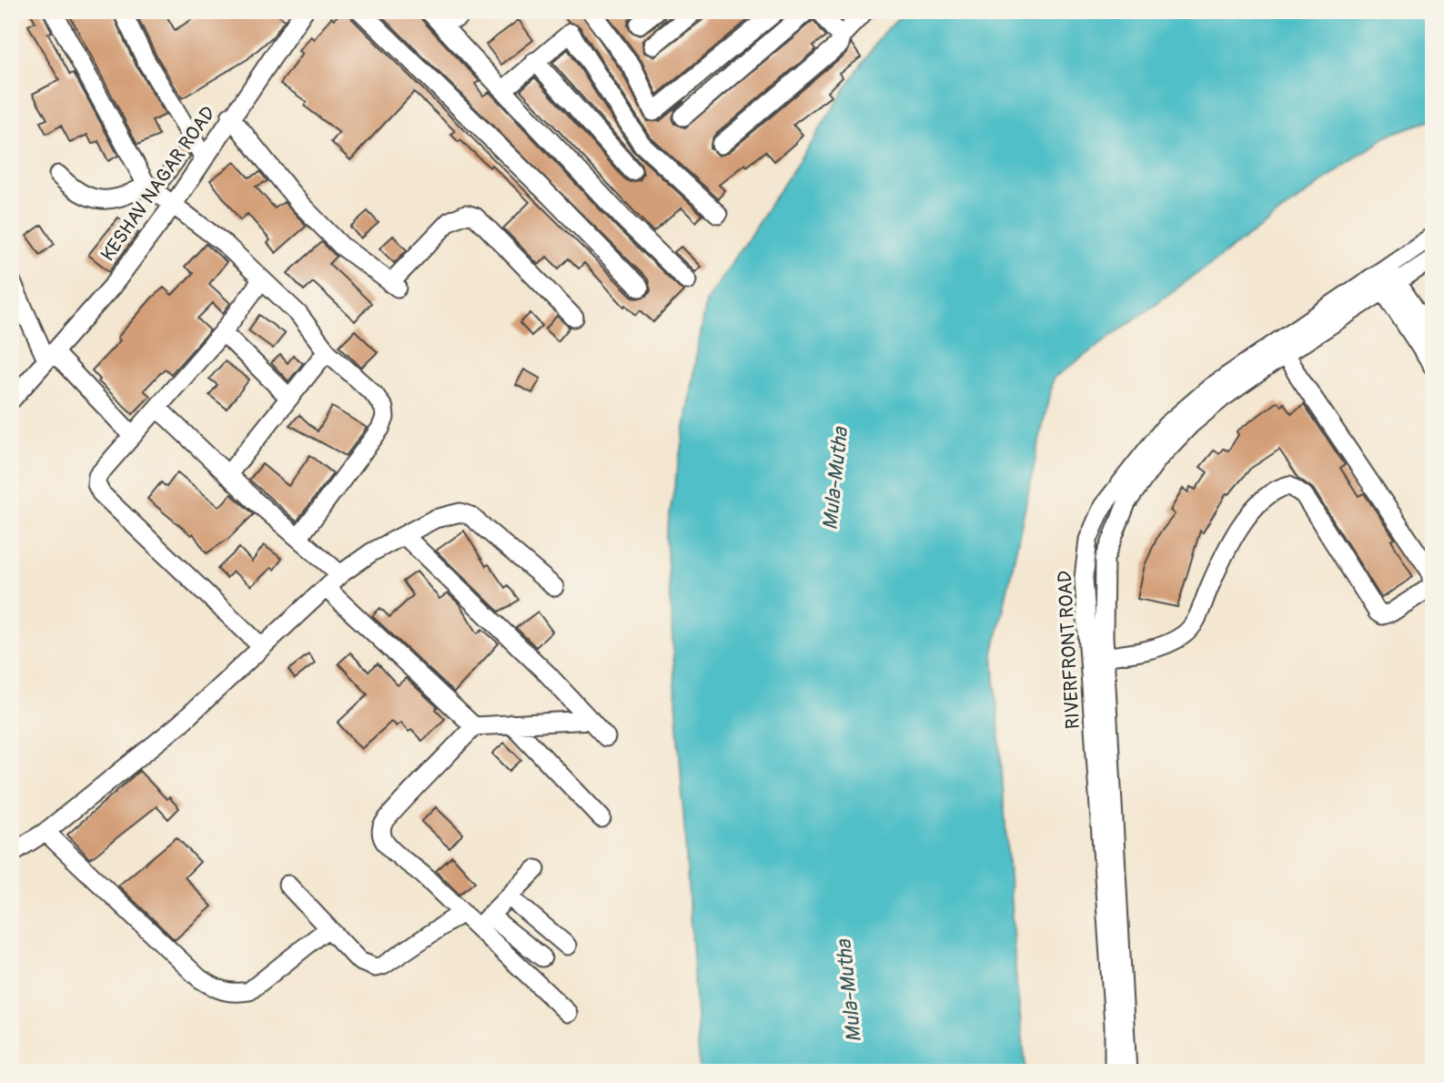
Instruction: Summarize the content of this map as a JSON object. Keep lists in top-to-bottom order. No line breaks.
{"streets":{"street":["KESHAV NAGAR ROAD","RIVERFRONT ROAD"]},"water":["Mula-Mutha"]}
